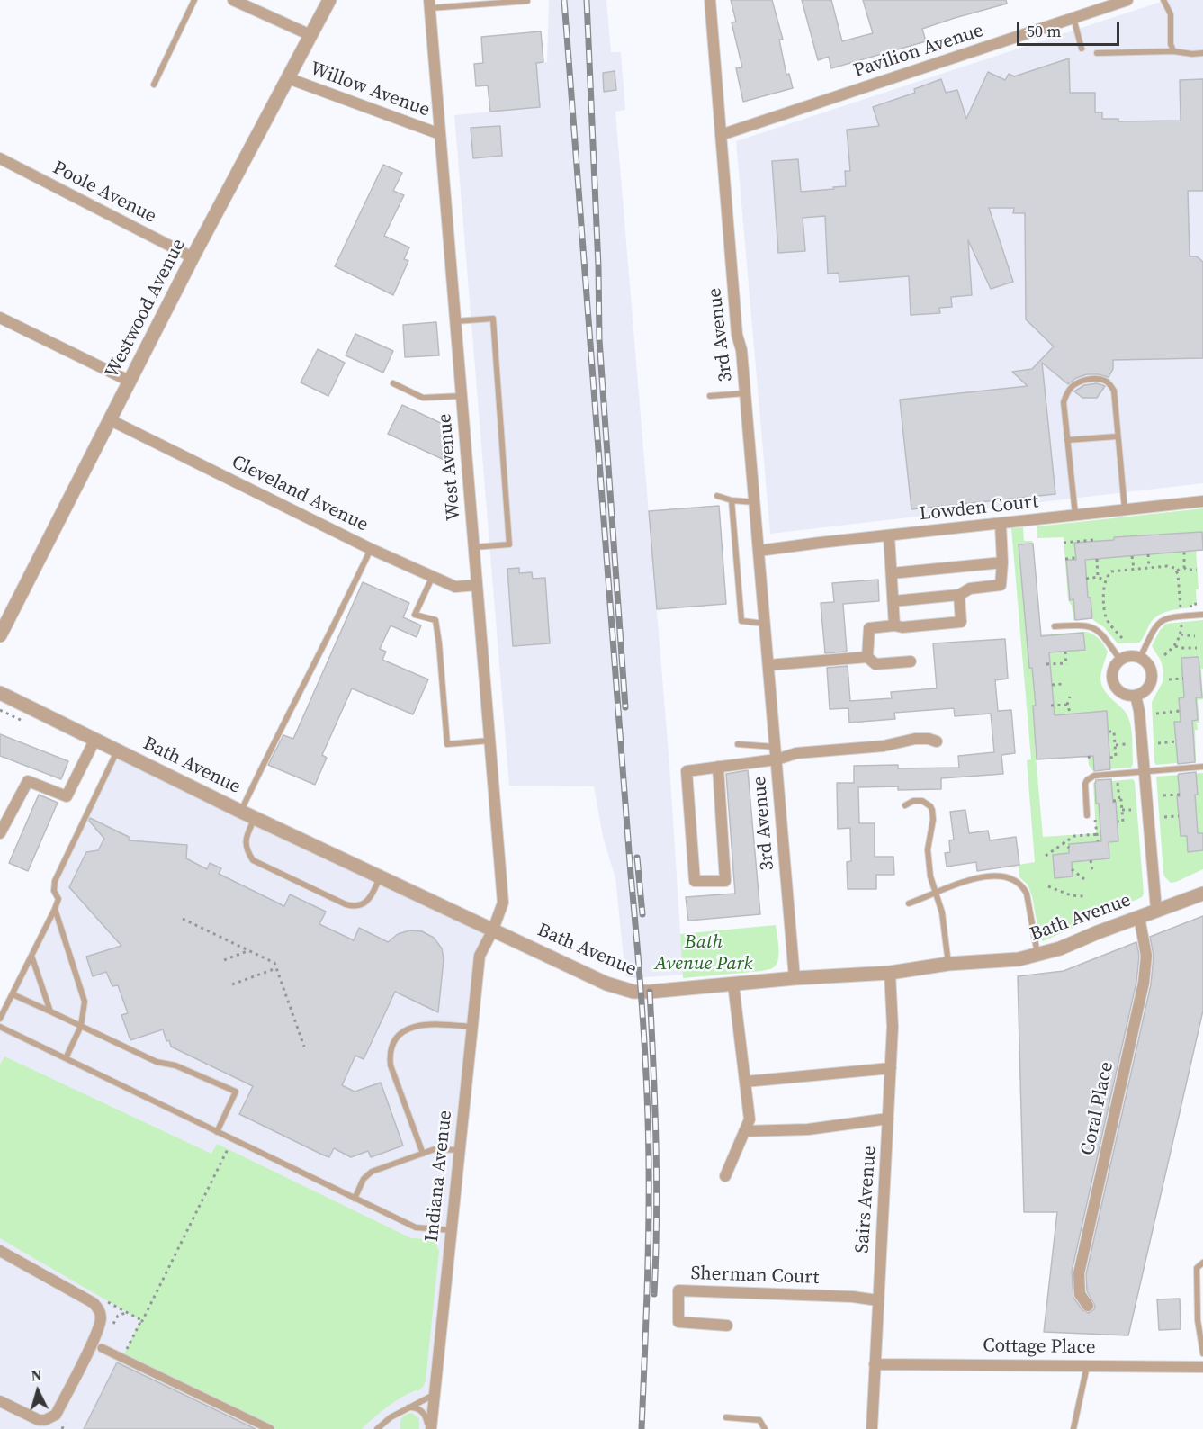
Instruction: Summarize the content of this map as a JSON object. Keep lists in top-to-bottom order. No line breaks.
{"streets":{"street":["Pavilion Avenue","Willow Avenue","Poole Avenue","Westwood Avenue","3rd Avenue","West Avenue","Cleveland Avenue","Lowden Court","Bath Avenue","Coral Place","Indiana Avenue","Sairs Avenue","Sherman Court","Cottage Place"]},"crossings":[["Pavilion Avenue","3rd Avenue"],["Willow Avenue","Westwood Avenue"],["Willow Avenue","West Avenue"],["Poole Avenue","Westwood Avenue"],["Westwood Avenue","Cleveland Avenue"],["3rd Avenue","Lowden Court"],["3rd Avenue","Bath Avenue"],["West Avenue","Cleveland Avenue"],["West Avenue","Bath Avenue"],["West Avenue","Indiana Avenue"],["Bath Avenue","Coral Place"],["Bath Avenue","Indiana Avenue"],["Bath Avenue","Sairs Avenue"],["Sairs Avenue","Sherman Court"],["Sairs Avenue","Cottage Place"]],"parks":["Bath Avenue Park"],"scale_bar":"50 m","north":"top"}
